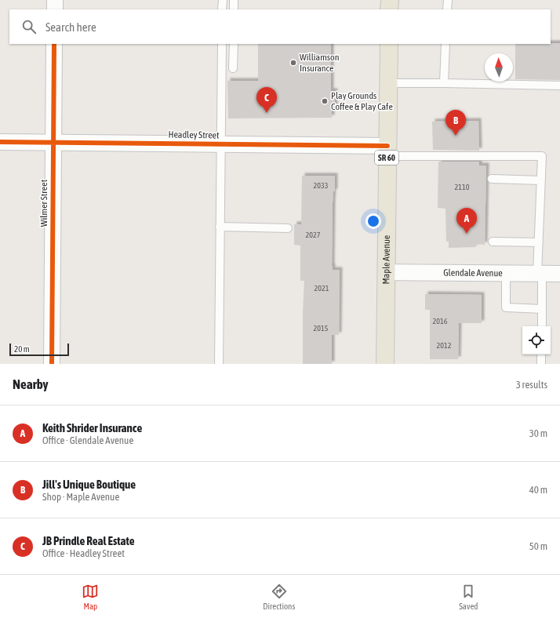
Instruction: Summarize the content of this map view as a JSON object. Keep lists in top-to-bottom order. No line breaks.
{"streets":{"main road":["SR 60","Maple Avenue"],"street":["Headley Street","Wilmer Street","Glendale Avenue"]},"crossings":[["Headley Street","Wilmer Street"],["Headley Street","Maple Avenue"],["Maple Avenue","Glendale Avenue"]],"places":["Williamson Insurance","Play Grounds Coffee & Play Cafe"],"house_numbers":["2033","2110","2027","2021","2016","2015","2012"],"scale_bar":"20 m","north":"top","page":{"search":"Search here","pins":["C","B","A"],"scale":"20 m","heading":["Nearby","3 results"],"list":[{"mark":"A","name":"Keith Shrider Insurance","note":"Office · Glendale Avenue","value":"30 m"},{"mark":"B","name":"Jill's Unique Boutique","note":"Shop · Maple Avenue","value":"40 m"},{"mark":"C","name":"JB Prindle Real Estate","note":"Office · Headley Street","value":"50 m"}],"nav":["Map","Directions","Saved"]}}
